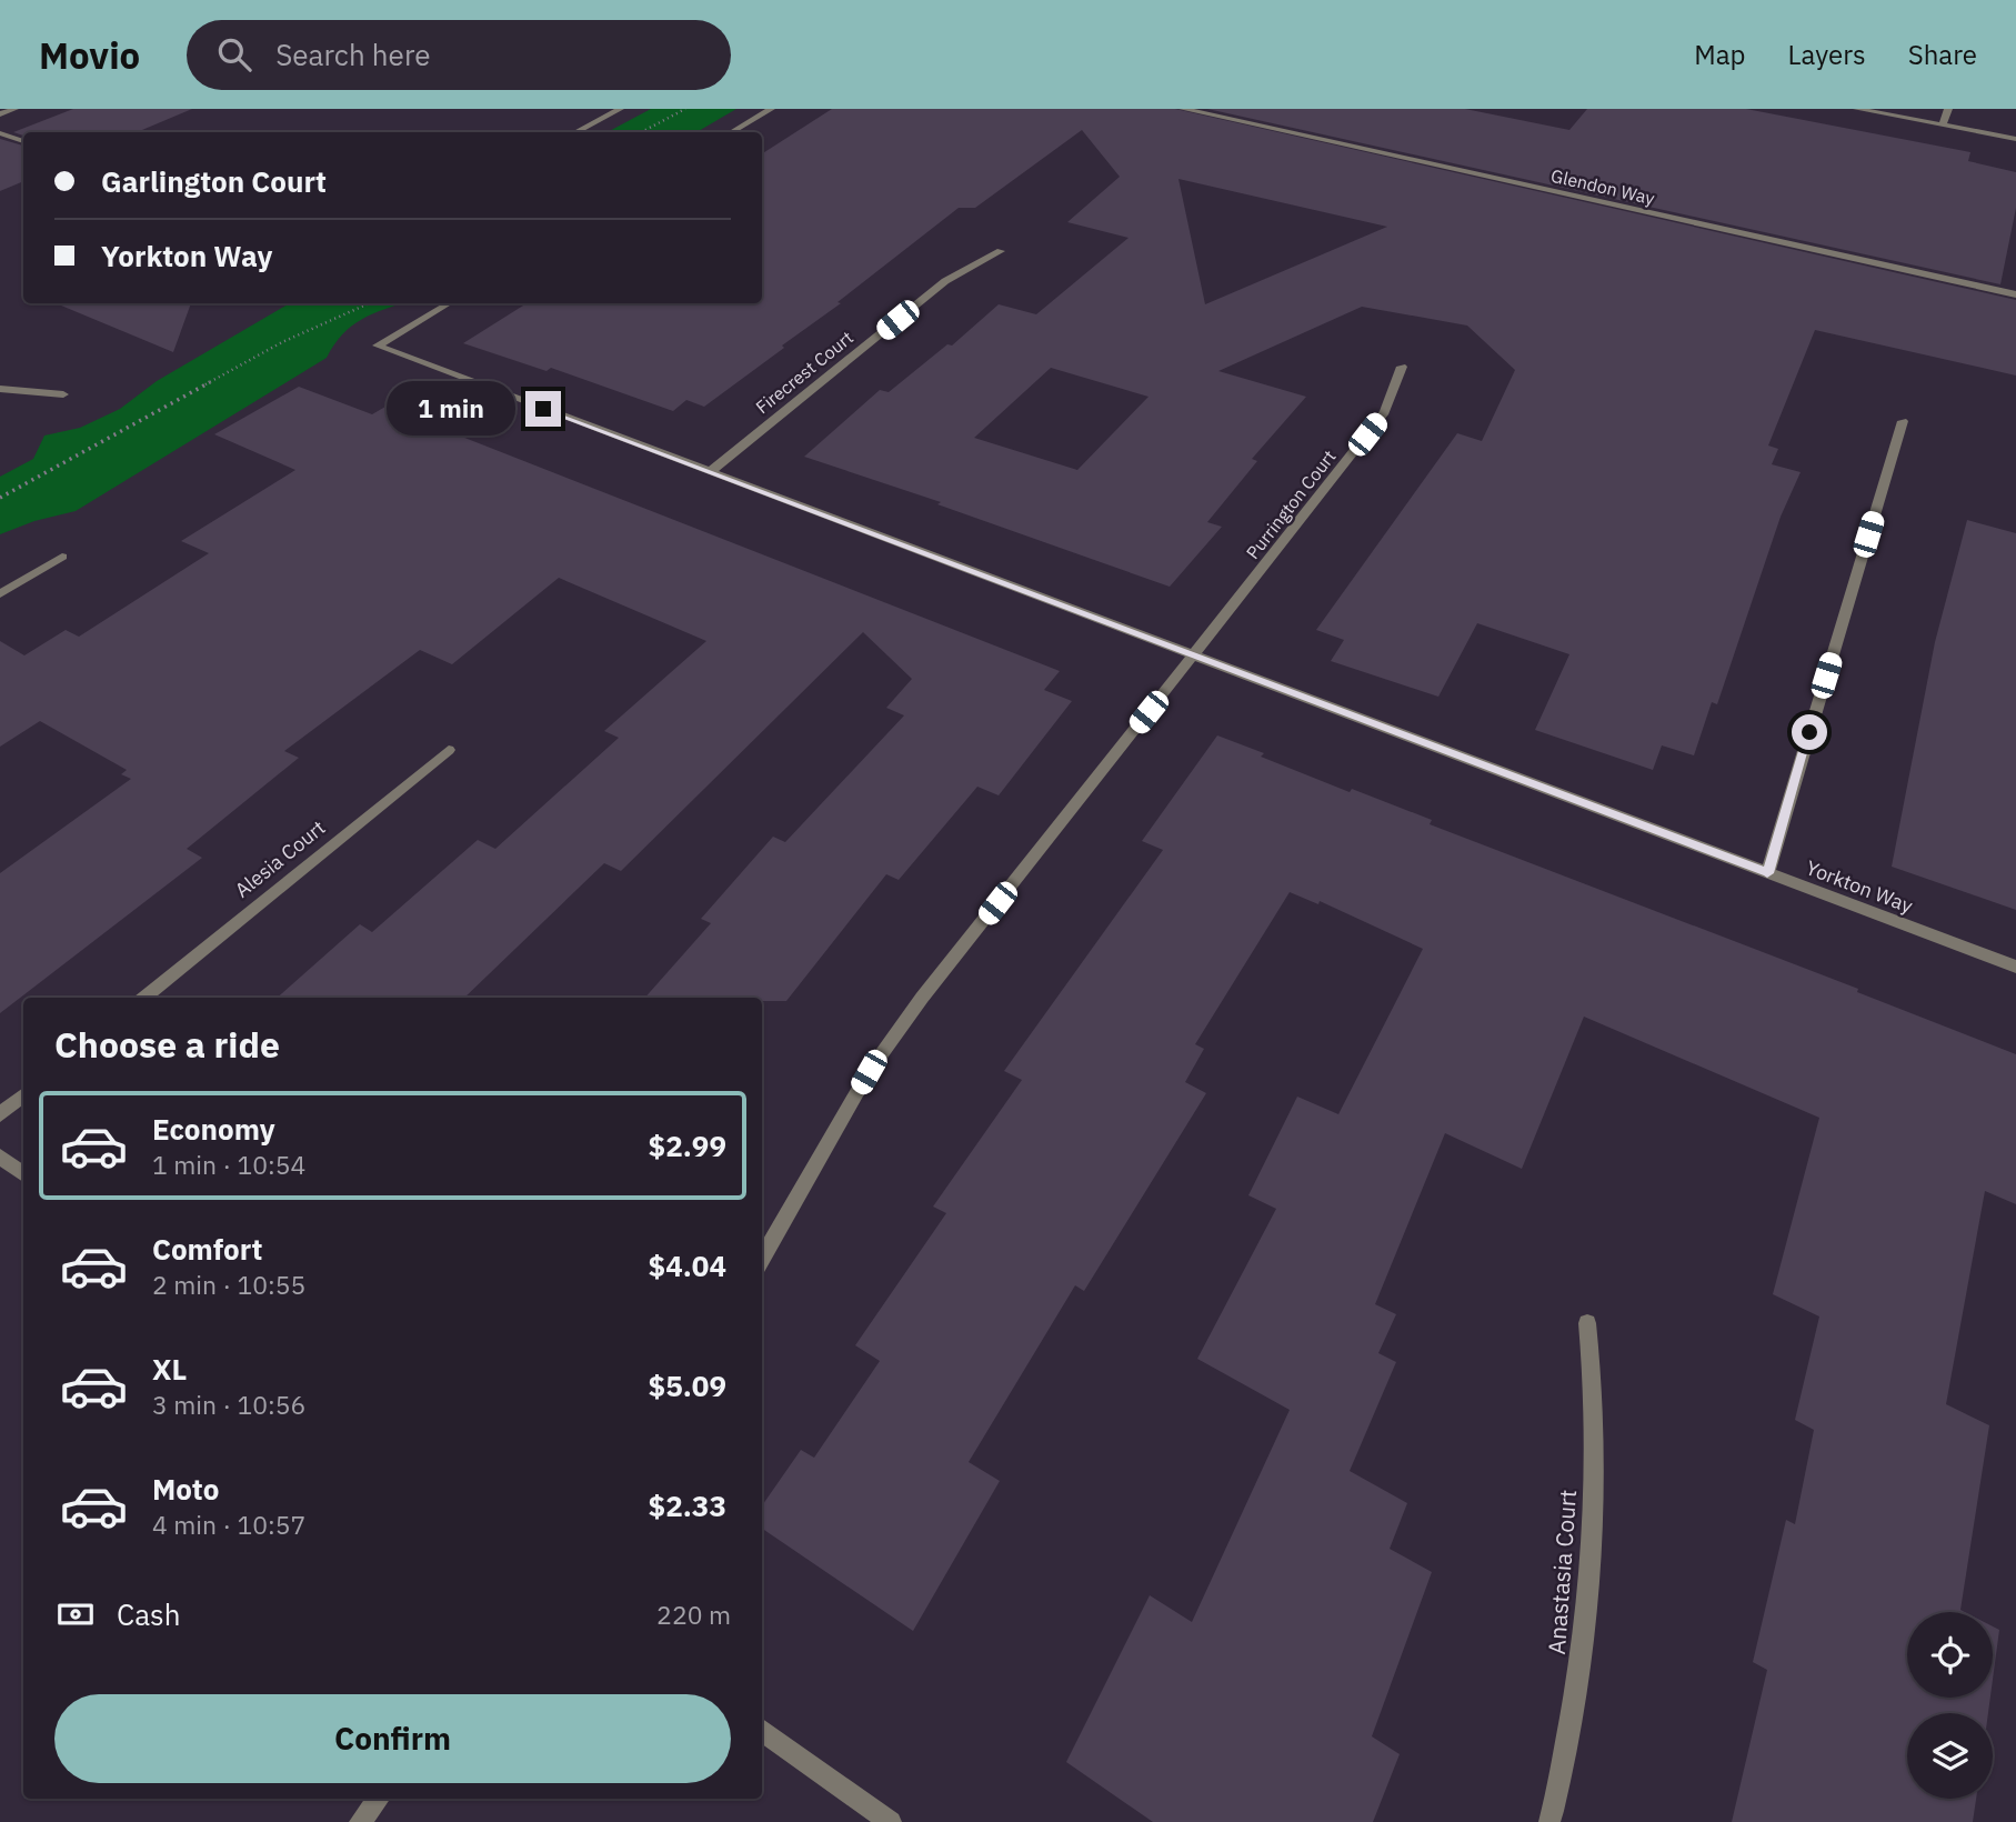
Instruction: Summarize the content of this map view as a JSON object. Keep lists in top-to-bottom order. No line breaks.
{"streets":{"street":["Glendon Way","Firecrest Court","Purrington Court","Alesia Court","Yorkton Way","Anastasia Court"]},"crossings":[["Firecrest Court","Yorkton Way"],["Purrington Court","Yorkton Way"]],"page":{"header":"Movio","search":"Search here","nav":["Map","Layers","Share"],"banner":["Garlington Court","Yorkton Way"],"bubble":"1 min","heading":"Choose a ride","list":[{"name":"Economy","note":"1 min · 10:54","value":"$2.99"},{"name":"Comfort","note":"2 min · 10:55","value":"$4.04"},{"name":"XL","note":"3 min · 10:56","value":"$5.09"},{"name":"Moto","note":"4 min · 10:57","value":"$2.33"}],"pay":["Cash","220 m"],"buttons":"Confirm"}}
